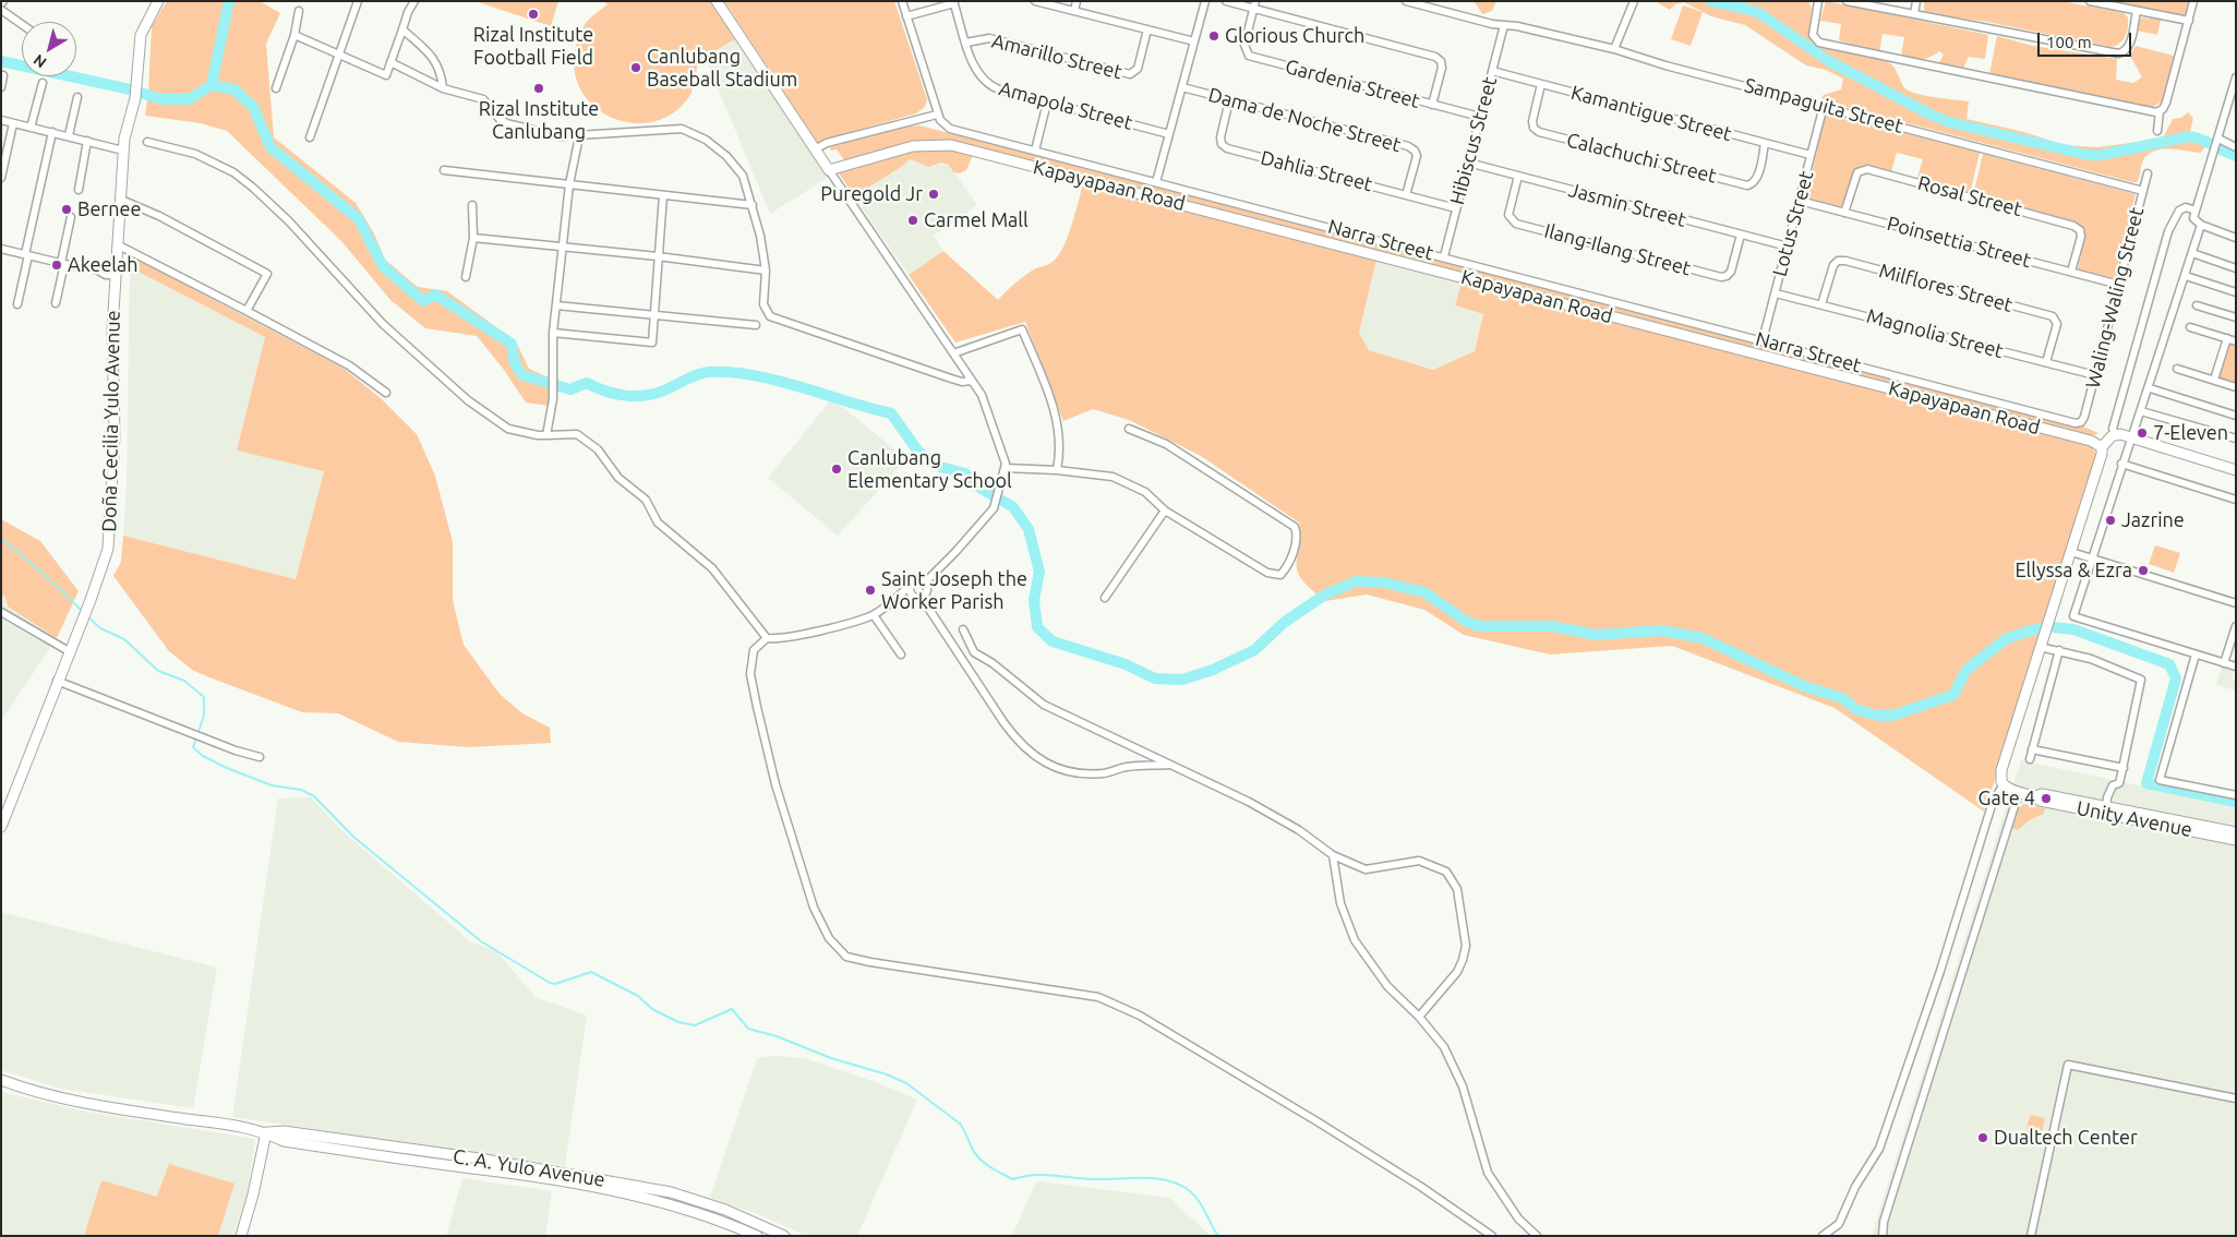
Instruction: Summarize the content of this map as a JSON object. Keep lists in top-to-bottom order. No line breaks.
{"streets":{"street":["Amarillo Street","Gardenia Street","Amapola Street","Sampaguita Street","Kamantigue Street","Dama de Noche Street","Hibiscus Street","Calachuchi Street","Dahlia Street","Kapayapaan Road","Rosal Street","Jasmin Street","Lotus Street","Narra Street","Poinsettia Street","Ilang-Ilang Street","Milflores Street","Waling-Waling Street","Magnolia Street","Doña Cecilia Yulo Avenue","Unity Avenue","C. A. Yulo Avenue"]},"crossings":[["Amarillo Street","Amapola Street"],["Gardenia Street","Hibiscus Street"],["Sampaguita Street","Hibiscus Street"],["Sampaguita Street","Lotus Street"],["Sampaguita Street","Waling-Waling Street"],["Kamantigue Street","Hibiscus Street"],["Kamantigue Street","Calachuchi Street"],["Kamantigue Street","Lotus Street"],["Dama de Noche Street","Dahlia Street"],["Hibiscus Street","Dahlia Street"],["Hibiscus Street","Jasmin Street"],["Hibiscus Street","Narra Street"],["Rosal Street","Poinsettia Street"],["Jasmin Street","Lotus Street"],["Jasmin Street","Ilang-Ilang Street"],["Lotus Street","Narra Street"],["Lotus Street","Poinsettia Street"],["Lotus Street","Magnolia Street"],["Narra Street","Waling-Waling Street"],["Poinsettia Street","Waling-Waling Street"],["Milflores Street","Magnolia Street"],["Waling-Waling Street","Magnolia Street"]],"places":["Rizal Institute Football Field","Glorious Church","Canlubang Baseball Stadium","Rizal Institute Canlubang","Puregold Jr","Bernee","Carmel Mall","Akeelah","7-Eleven","Canlubang Elementary School","Jazrine","Ellyssa & Ezra","Saint Joseph the Worker Parish","Gate 4","Dualtech Center"],"scale_bar":"100 m","north":"bottom left"}
